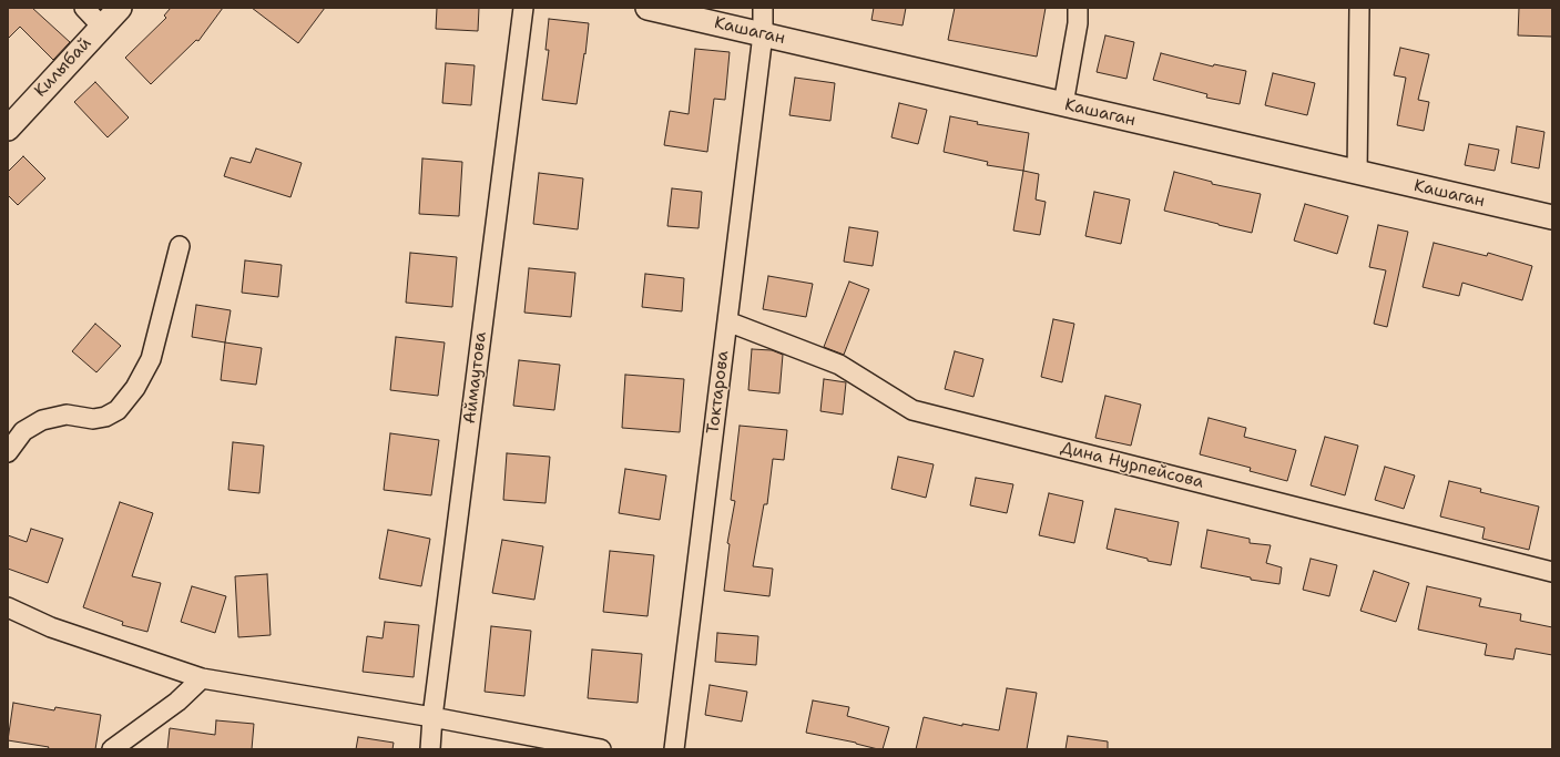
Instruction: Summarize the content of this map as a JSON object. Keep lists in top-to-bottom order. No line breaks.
{"streets":{"street":["Кашаган","Килыбай","Аймаутова","Токтарова","Дина Нурпейсова"]},"crossings":[["Кашаган","Токтарова"],["Токтарова","Дина Нурпейсова"]]}
